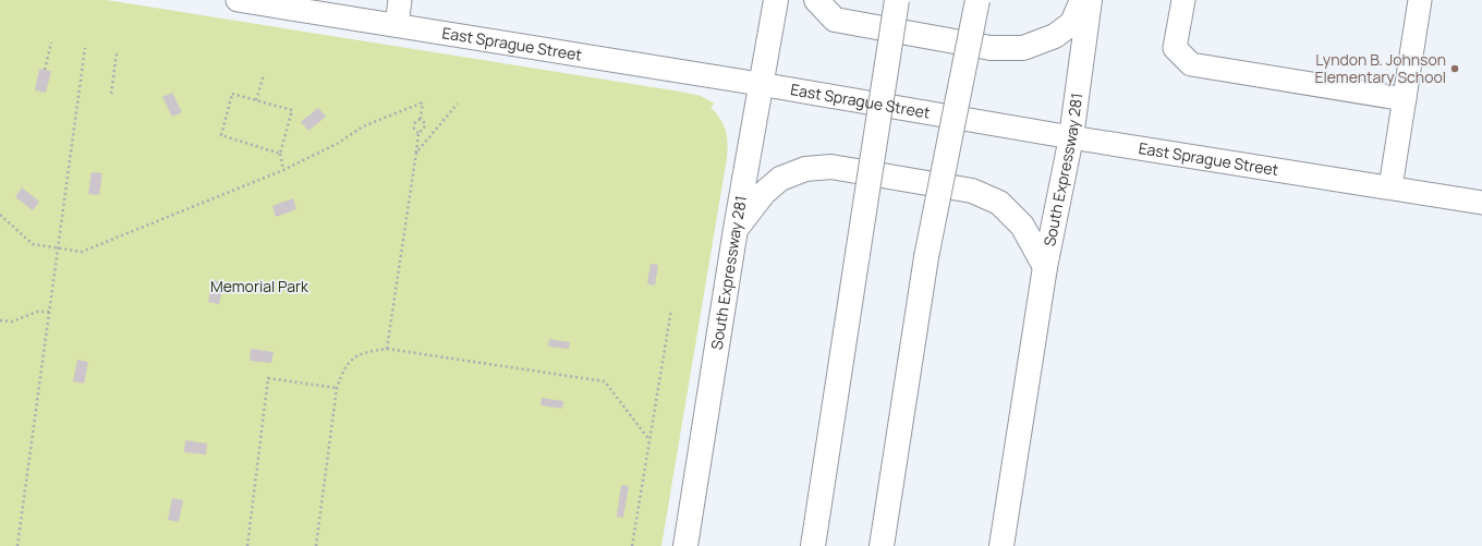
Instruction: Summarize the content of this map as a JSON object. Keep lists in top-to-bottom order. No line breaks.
{"streets":{"main road":["South Expressway 281"],"street":["East Sprague Street"]},"crossings":[["East Sprague Street","South Expressway 281"]],"parks":["Memorial Park"],"places":["Lyndon B. Johnson Elementary School"]}
